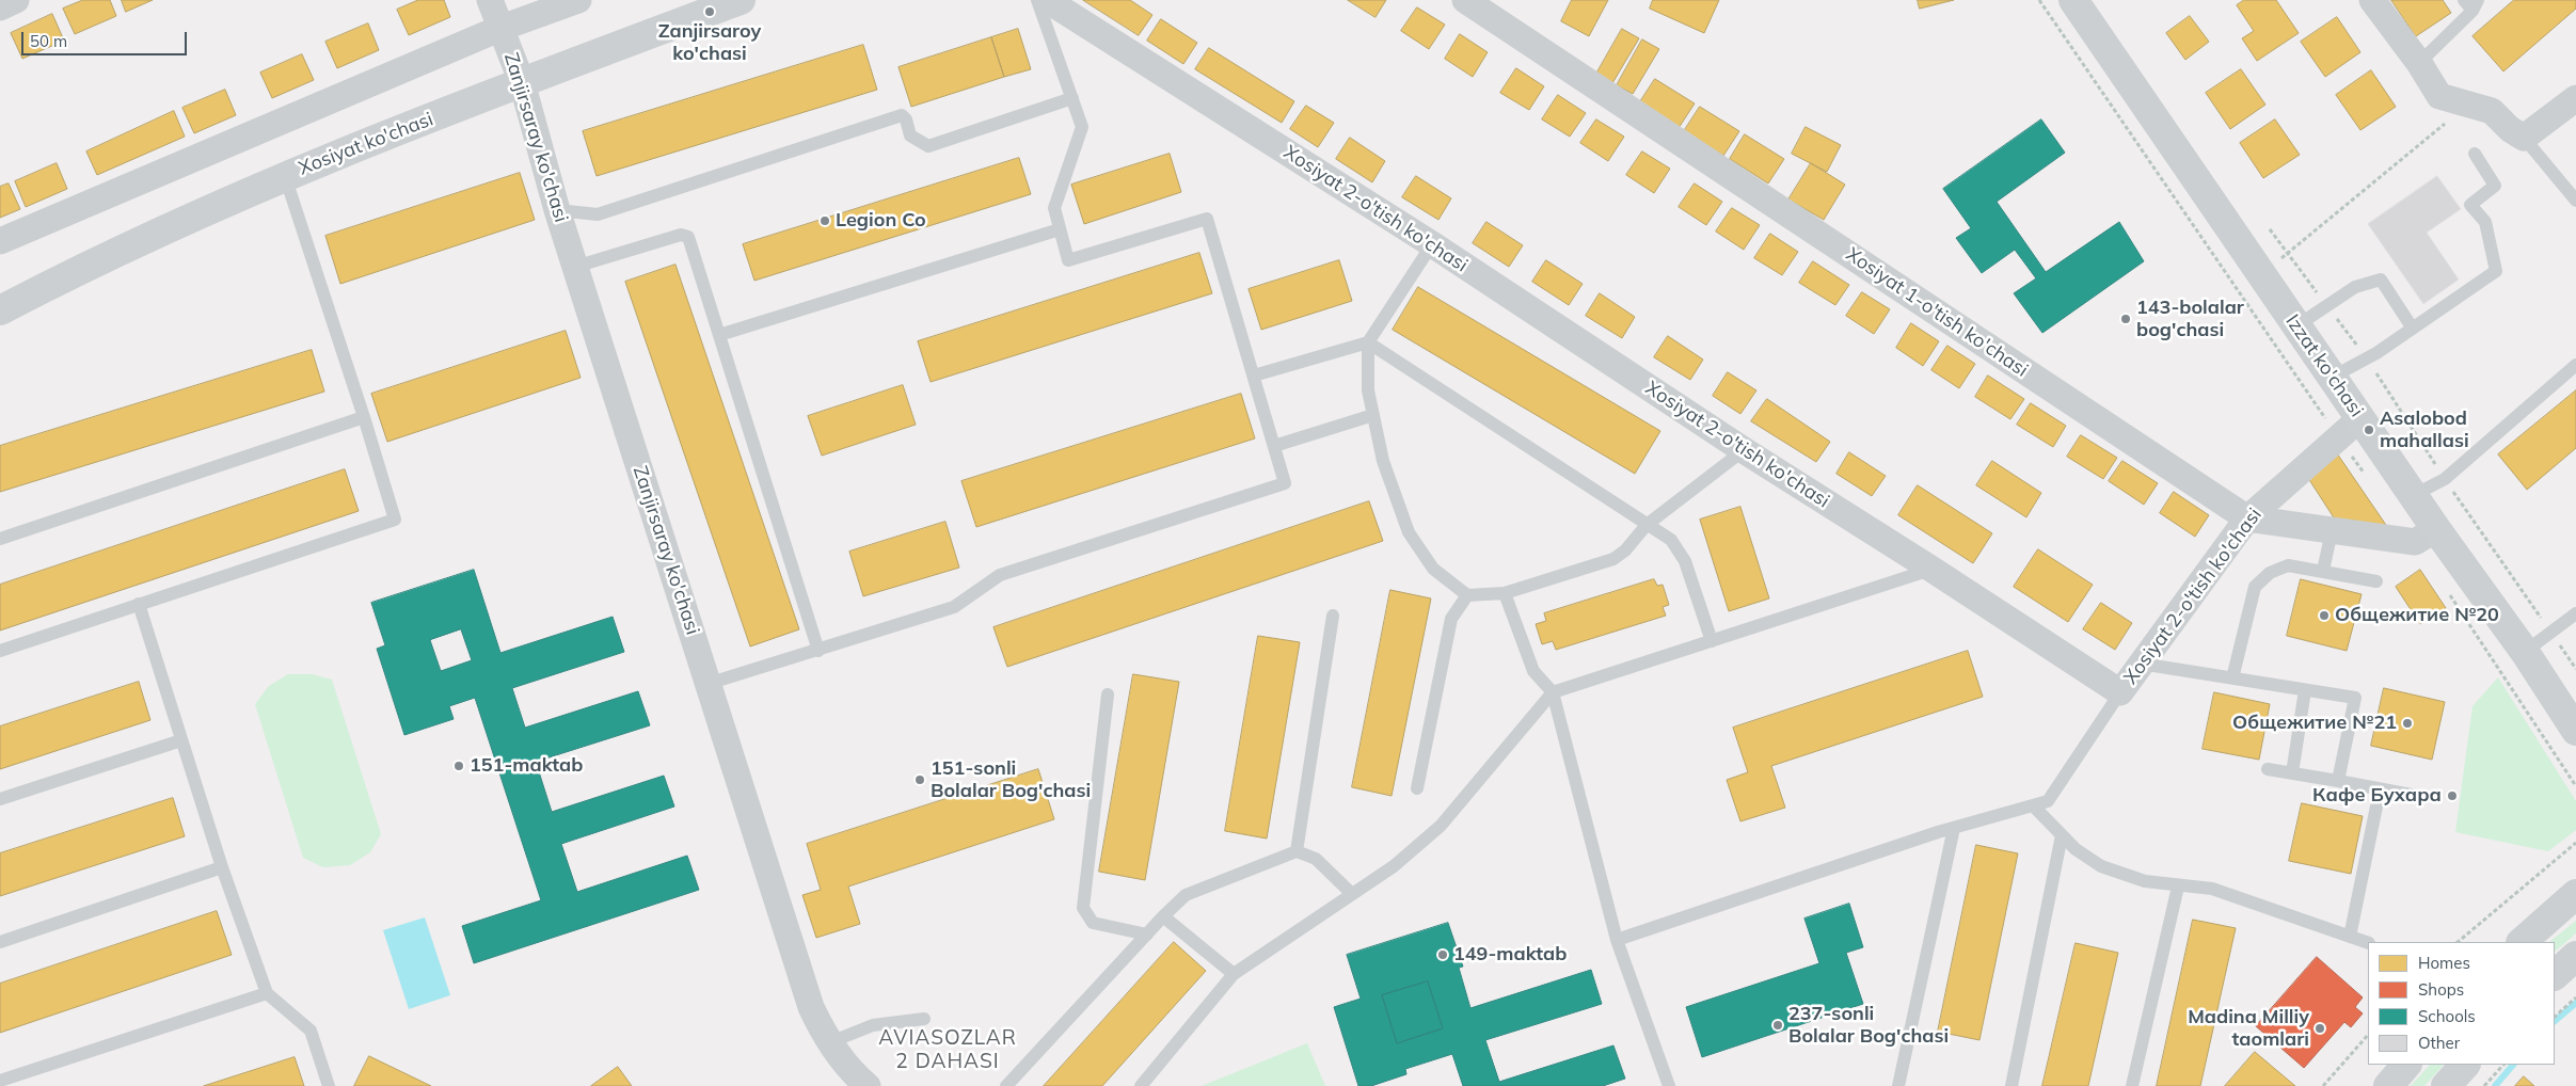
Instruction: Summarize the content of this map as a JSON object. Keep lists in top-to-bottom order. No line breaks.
{"streets":{"main road":["Xosiyat ko'chasi","Izzat ko'chasi"],"street":["Zanjirsaray ko'chasi","Xosiyat 2-o'tish ko'chasi","Xosiyat 1-o'tish ko'chasi"]},"crossings":[["Zanjirsaray ko'chasi","Xosiyat ko'chasi"],["Xosiyat 2-o'tish ko'chasi","Xosiyat 1-o'tish ko'chasi"],["Xosiyat 2-o'tish ko'chasi","Izzat ko'chasi"],["Xosiyat 1-o'tish ko'chasi","Izzat ko'chasi"]],"districts":["AVIASOZLAR 2 DAHASI"],"places":["Zanjirsaroy ko'chasi","Legion Co","143-bolalar bog'chasi","Asalobod mahallasi","Общежитие №20","Общежитие №21","151-maktab","151-sonli Bolalar Bog'chasi","Кафе Бухара","149-maktab","237-sonli Bolalar Bog'chasi","Madina Milliy taomlari"],"legend":["Homes","Shops","Schools","Other"],"scale_bar":"50 m"}
